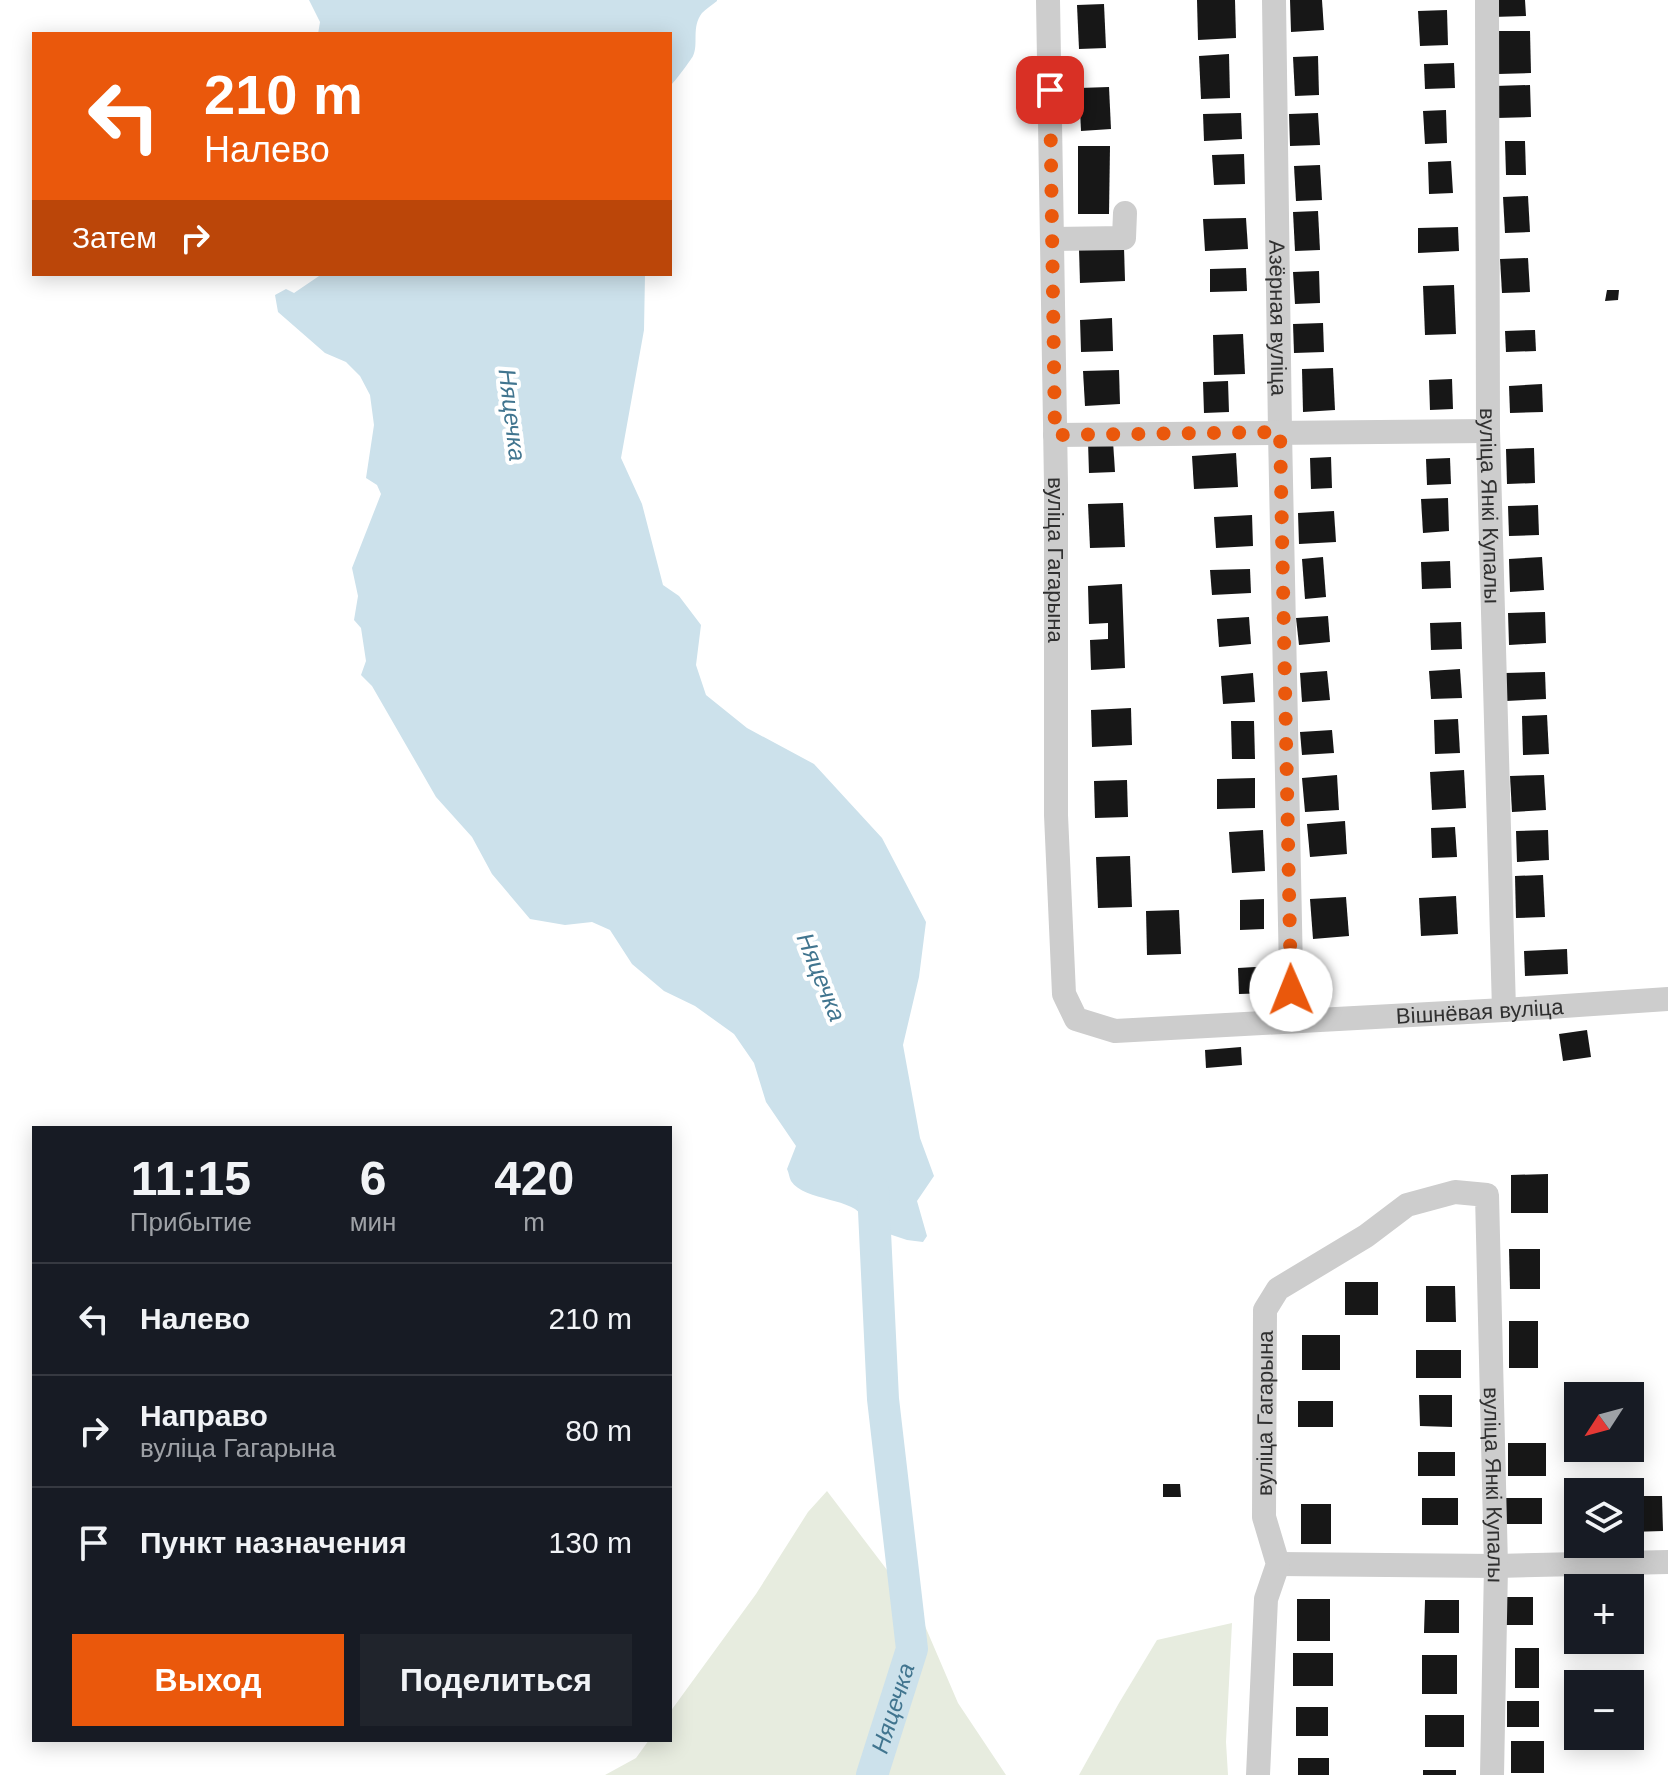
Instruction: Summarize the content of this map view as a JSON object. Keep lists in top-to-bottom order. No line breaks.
{"streets":{"street":["Азёрная вуліца","вуліца Янкі Купалы","вуліца Гагарына","Вішнёвая вуліца"]},"crossings":[["Азёрная вуліца","Вішнёвая вуліца"],["вуліца Янкі Купалы","вуліца Гагарына"],["вуліца Янкі Купалы","Вішнёвая вуліца"],["вуліца Гагарына","Вішнёвая вуліца"]],"water":["Няцечка"],"north":"bottom left","page":{"turn":["210 m","Налево"],"then":"Затем","eta":["11:15","Прибытие","6","мин","420","m"],"list":[{"name":"Налево","value":"210 m"},{"name":"Направо","note":"вуліца Гагарына","value":"80 m"},{"name":"Пункт назначения","value":"130 m"}],"map_buttons":["+","−"],"buttons":["Выход","Поделиться"]}}
